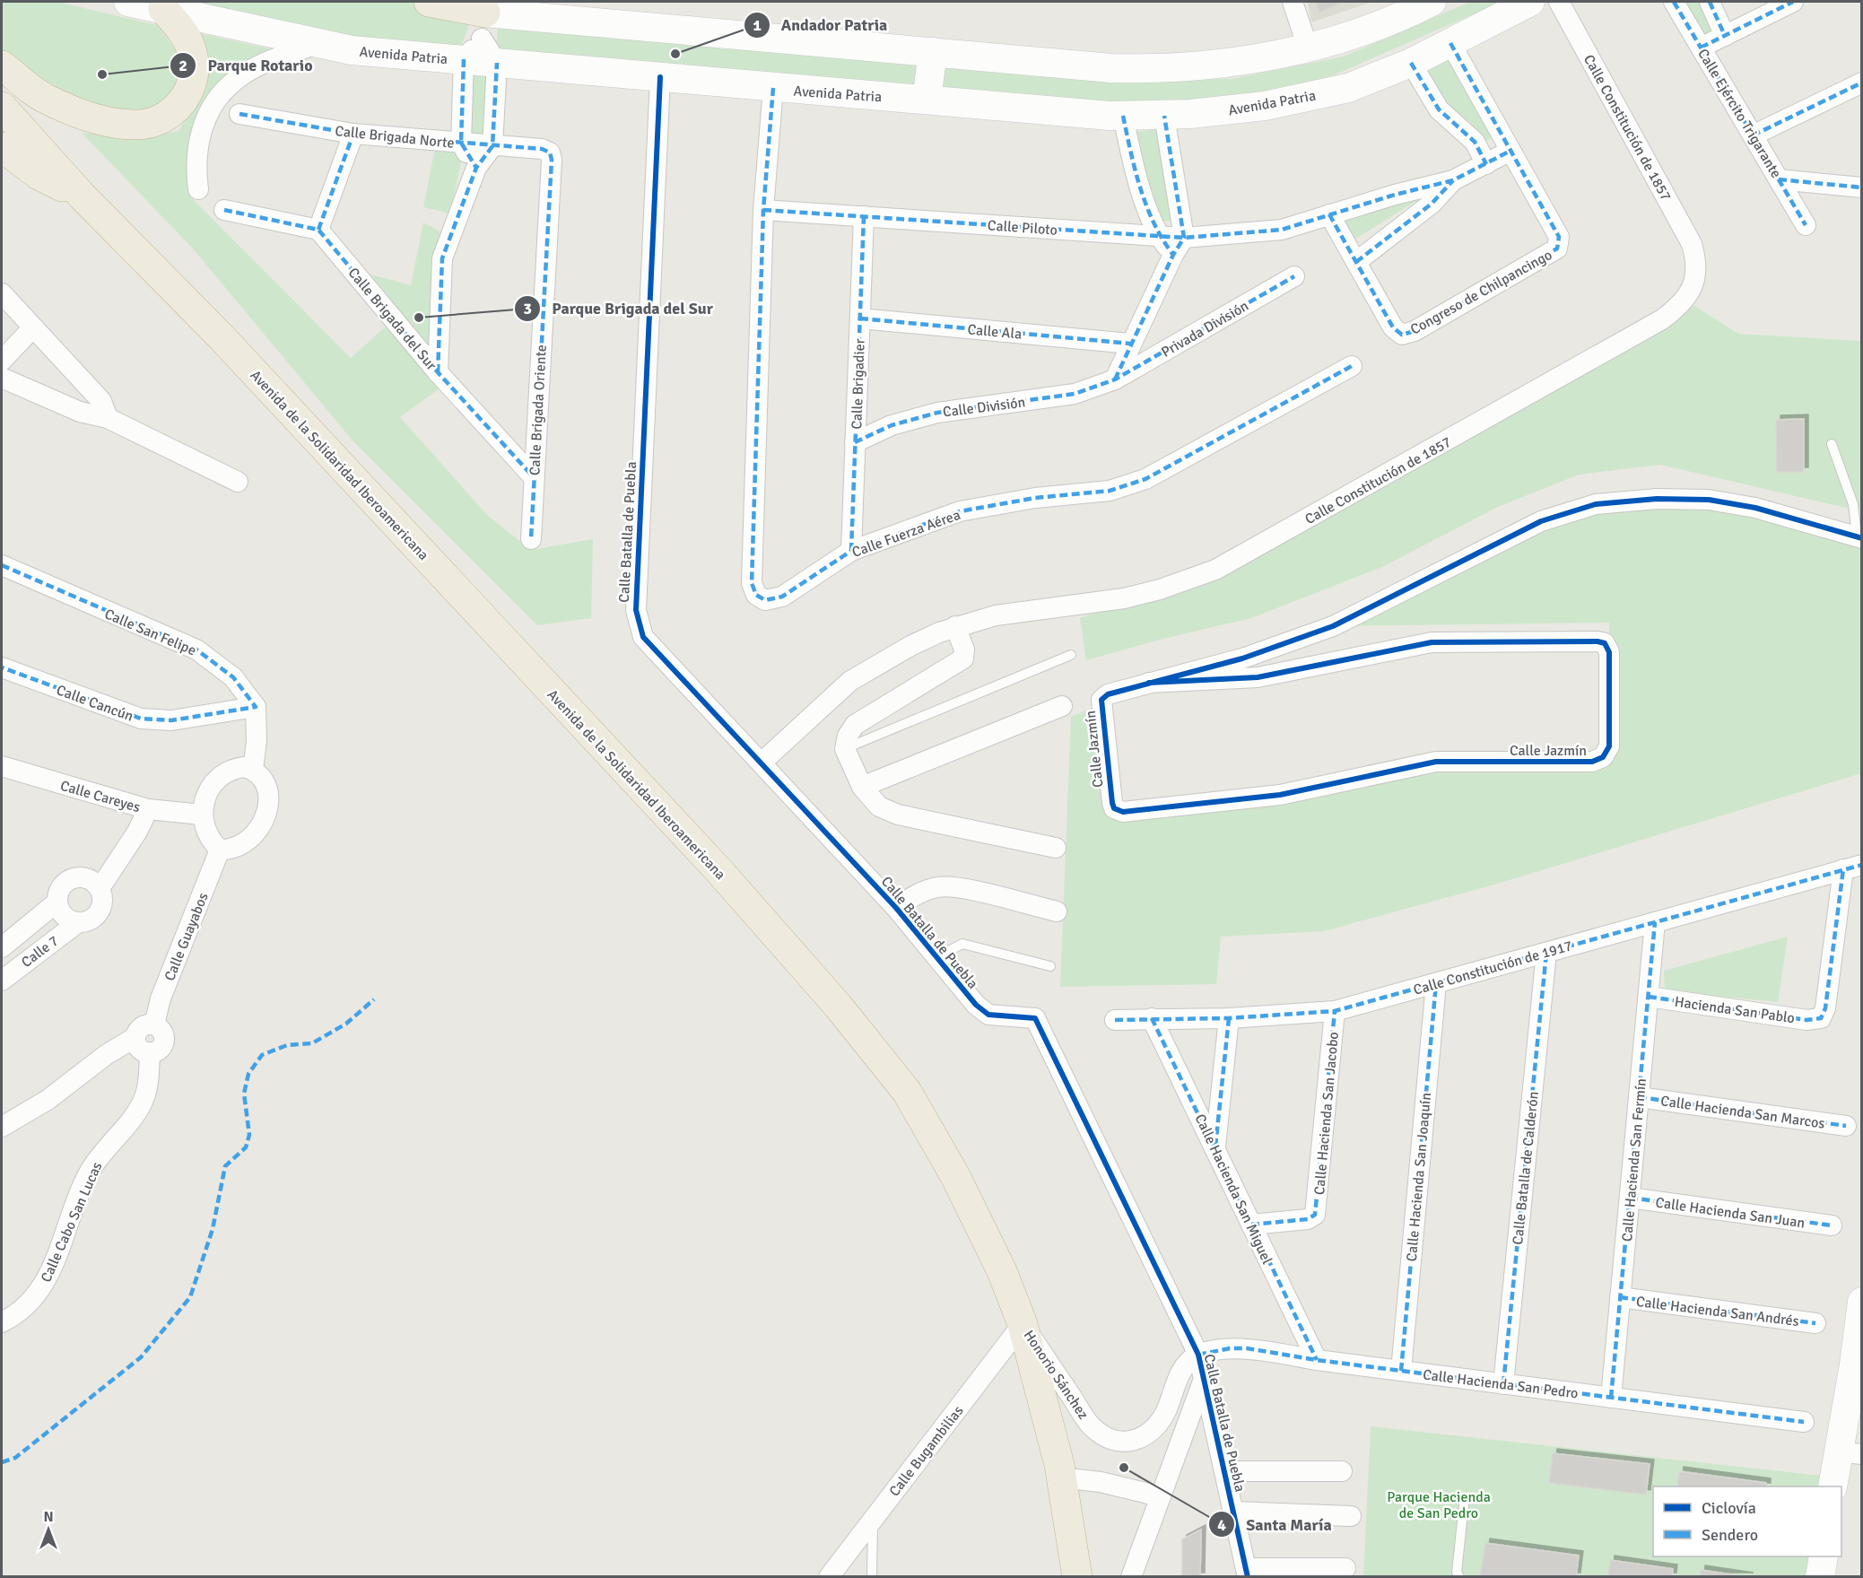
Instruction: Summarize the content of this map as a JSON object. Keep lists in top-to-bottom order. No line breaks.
{"streets":{"highway":["Avenida de la Solidaridad Iberoamericana"],"street":["Avenida Patria","Calle Ejército Trigarante","Calle Constitución de 1857","Calle Brigada Norte","Calle Piloto","Congreso de Chilpancingo","Calle Brigada del Sur","Privada División","Calle Ala","Calle Brigadier","Calle División","Calle Brigada Oriente","Calle Batalla de Puebla","Calle Fuerza Aérea","Calle San Felipe","Calle Cancún","Calle Jazmín","Calle Careyes","Calle Guayabos","Calle 7","Calle Constitución de 1917","Hacienda San Pablo","Calle Hacienda San Marcos","Calle Hacienda San Jacobo","Calle Hacienda San Fermín","Calle Batalla de Calderón","Calle Hacienda San Joaquín","Calle Hacienda San Miguel","Calle Hacienda San Juan","Calle Cabo San Lucas","Calle Hacienda San Andrés","Honorio Sánchez","Calle Hacienda San Pedro","Calle Bugambilias"]},"crossings":[["Avenida Patria","Calle Batalla de Puebla"],["Avenida Patria","Calle Fuerza Aérea"],["Calle Constitución de 1857","Calle Batalla de Puebla"],["Calle Brigada Norte","Calle Brigada Oriente"],["Calle Piloto","Congreso de Chilpancingo"],["Calle Piloto","Calle Brigadier"],["Calle Piloto","Calle Fuerza Aérea"],["Calle Brigada del Sur","Calle Brigada Oriente"],["Privada División","Calle División"],["Calle Ala","Calle Brigadier"],["Calle Brigadier","Calle División"],["Calle Brigadier","Calle Fuerza Aérea"],["Avenida de la Solidaridad Iberoamericana","Honorio Sánchez"],["Avenida de la Solidaridad Iberoamericana","Calle Bugambilias"],["Calle Batalla de Puebla","Honorio Sánchez"],["Calle Batalla de Puebla","Calle Hacienda San Pedro"],["Calle San Felipe","Calle Cancún"],["Calle Careyes","Calle Guayabos"],["Calle Guayabos","Calle Cabo San Lucas"],["Calle Constitución de 1917","Hacienda San Pablo"],["Calle Constitución de 1917","Calle Hacienda San Jacobo"],["Calle Constitución de 1917","Calle Hacienda San Fermín"],["Calle Constitución de 1917","Calle Batalla de Calderón"],["Calle Constitución de 1917","Calle Hacienda San Joaquín"],["Calle Constitución de 1917","Calle Hacienda San Miguel"],["Hacienda San Pablo","Calle Hacienda San Fermín"],["Calle Hacienda San Marcos","Calle Hacienda San Fermín"],["Calle Hacienda San Jacobo","Calle Hacienda San Miguel"],["Calle Hacienda San Fermín","Calle Hacienda San Juan"],["Calle Hacienda San Fermín","Calle Hacienda San Andrés"],["Calle Hacienda San Fermín","Calle Hacienda San Pedro"],["Calle Batalla de Calderón","Calle Hacienda San Pedro"],["Calle Hacienda San Joaquín","Calle Hacienda San Pedro"],["Calle Hacienda San Miguel","Calle Hacienda San Pedro"],["Honorio Sánchez","Calle Hacienda San Pedro"],["Honorio Sánchez","Calle Bugambilias"]],"parks":["Parque Hacienda de San Pedro"],"places":["Andador Patria","Parque Rotario","Parque Brigada del Sur","Santa María"],"legend":["Ciclovía","Sendero"],"north":"top"}
